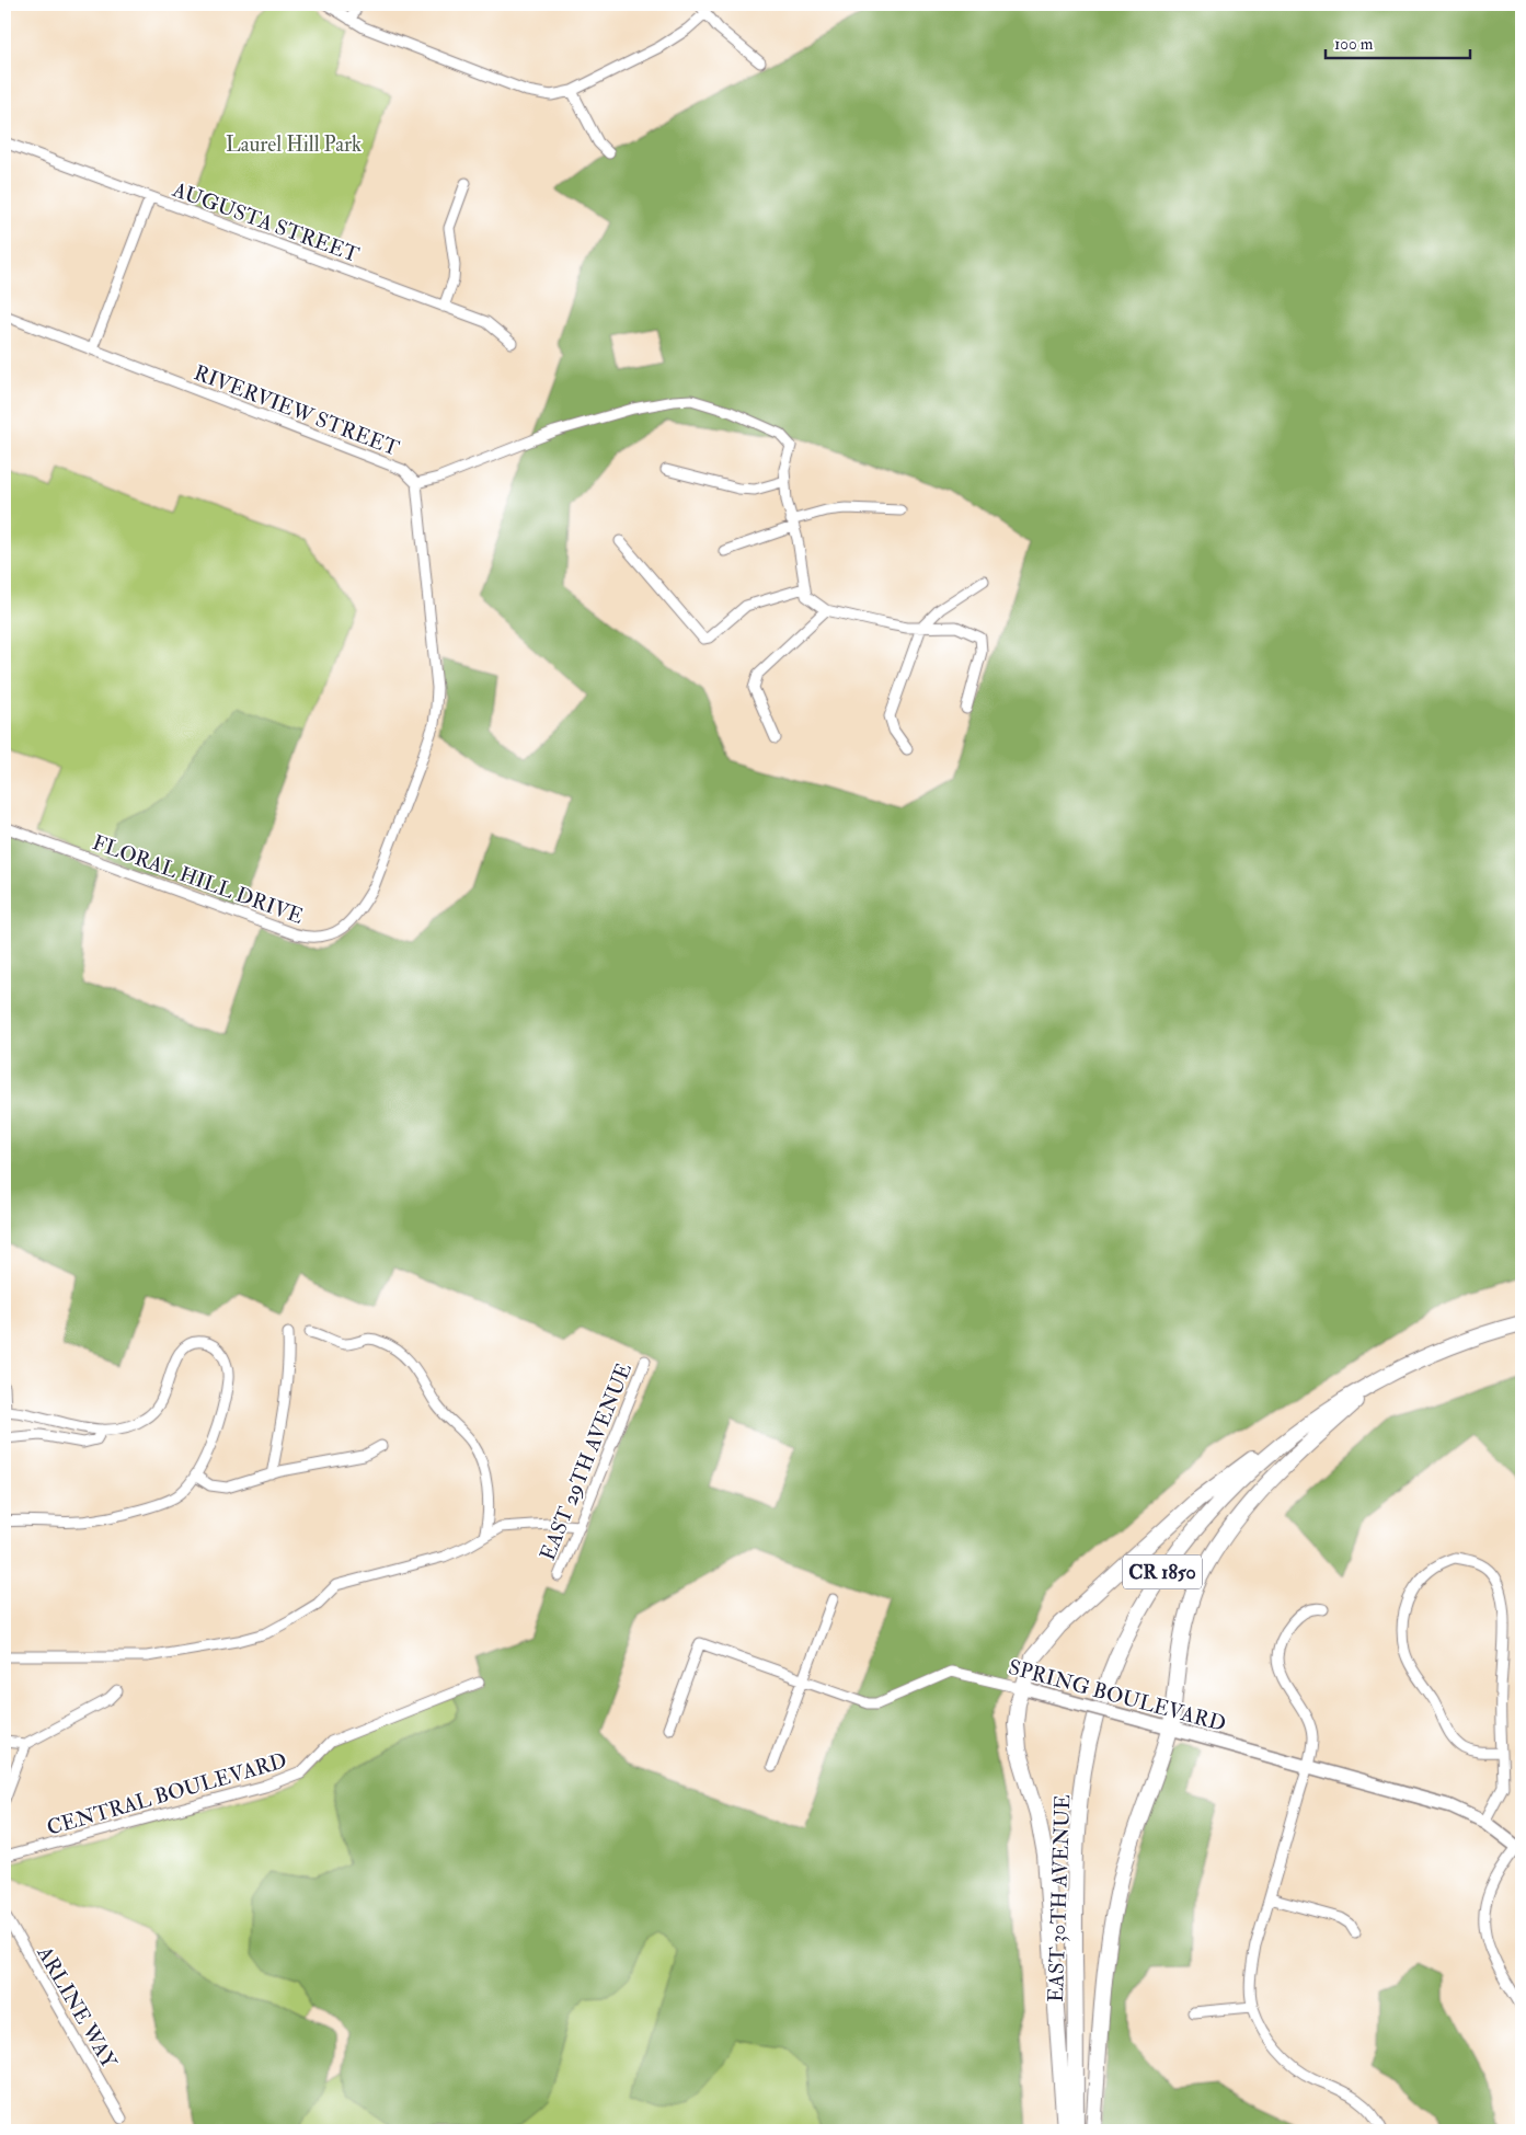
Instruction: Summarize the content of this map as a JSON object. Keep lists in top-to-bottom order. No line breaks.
{"streets":{"main road":["CR 1850","EAST 30TH AVENUE"],"street":["AUGUSTA STREET","RIVERVIEW STREET","FLORAL HILL DRIVE","EAST 29TH AVENUE","SPRING BOULEVARD","CENTRAL BOULEVARD","ARLINE WAY"]},"crossings":[["RIVERVIEW STREET","FLORAL HILL DRIVE"]],"parks":["Laurel Hill Park"],"scale_bar":"100 m"}
